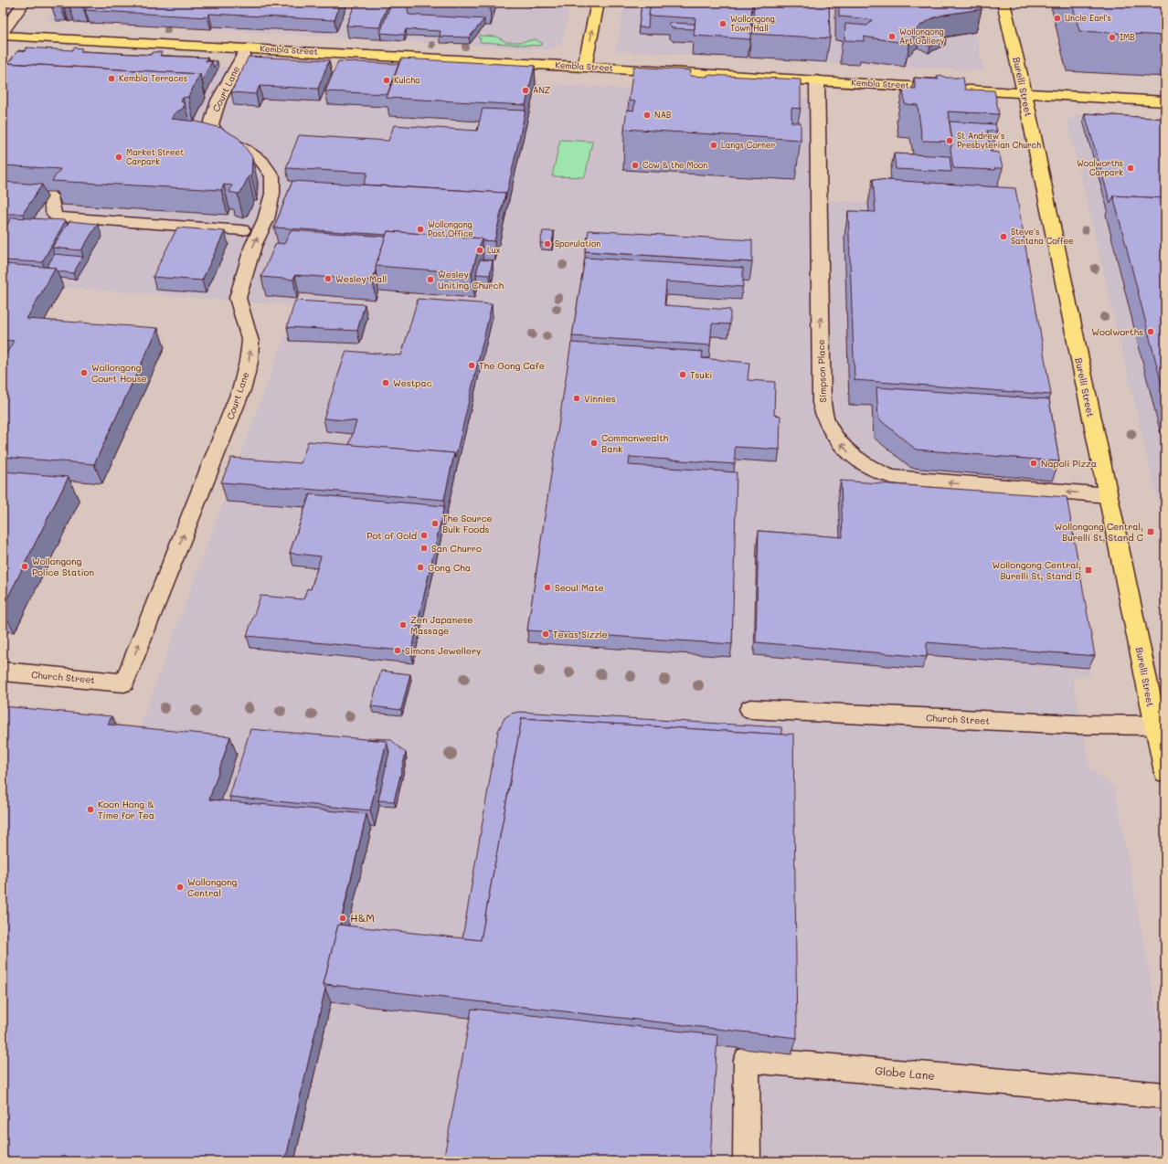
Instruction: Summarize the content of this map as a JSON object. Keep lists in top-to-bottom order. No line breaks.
{"streets":{"main road":["Kembla Street","Burelli Street"],"street":["Court Lane","Simpson Place","Church Street","Globe Lane"]},"crossings":[["Kembla Street","Burelli Street"],["Kembla Street","Court Lane"],["Kembla Street","Simpson Place"],["Burelli Street","Simpson Place"],["Burelli Street","Church Street"],["Court Lane","Church Street"]],"one_way":["Court Lane"],"places":{"other":["Uncle Earl's","Wollongong Town Hall","Wollongong Art Gallery","IMB","Kembla Terraces","Kulcha","ANZ","NAB","St Andrew's Presbyterian Church","Langs Corner","Market Street Carpark","Cow & the Moon","Woolworths Carpark","Wollongong Post Office","Steve's Santana Coffee","Sporulation","Lux","Wesley Mall","Wesley Uniting Church","Woolworths","The Gong Cafe","Wollongong Court House","Tsuki","Westpac","Vinnies","Commonwealth Bank","Napoli Pizza","The Source Bulk Foods","Pot of Gold","San Churro","Wollongong Police Station","Gong Cha","Seoul Mate","Zen Japanese Massage","Texas Sizzle","Simons Jewellery","Koon Hong & Time for Tea","Wollongong Central","H&M"],"transit":["Wollongong Central, Burelli St, Stand C","Wollongong Central, Burelli St, Stand D"]}}
